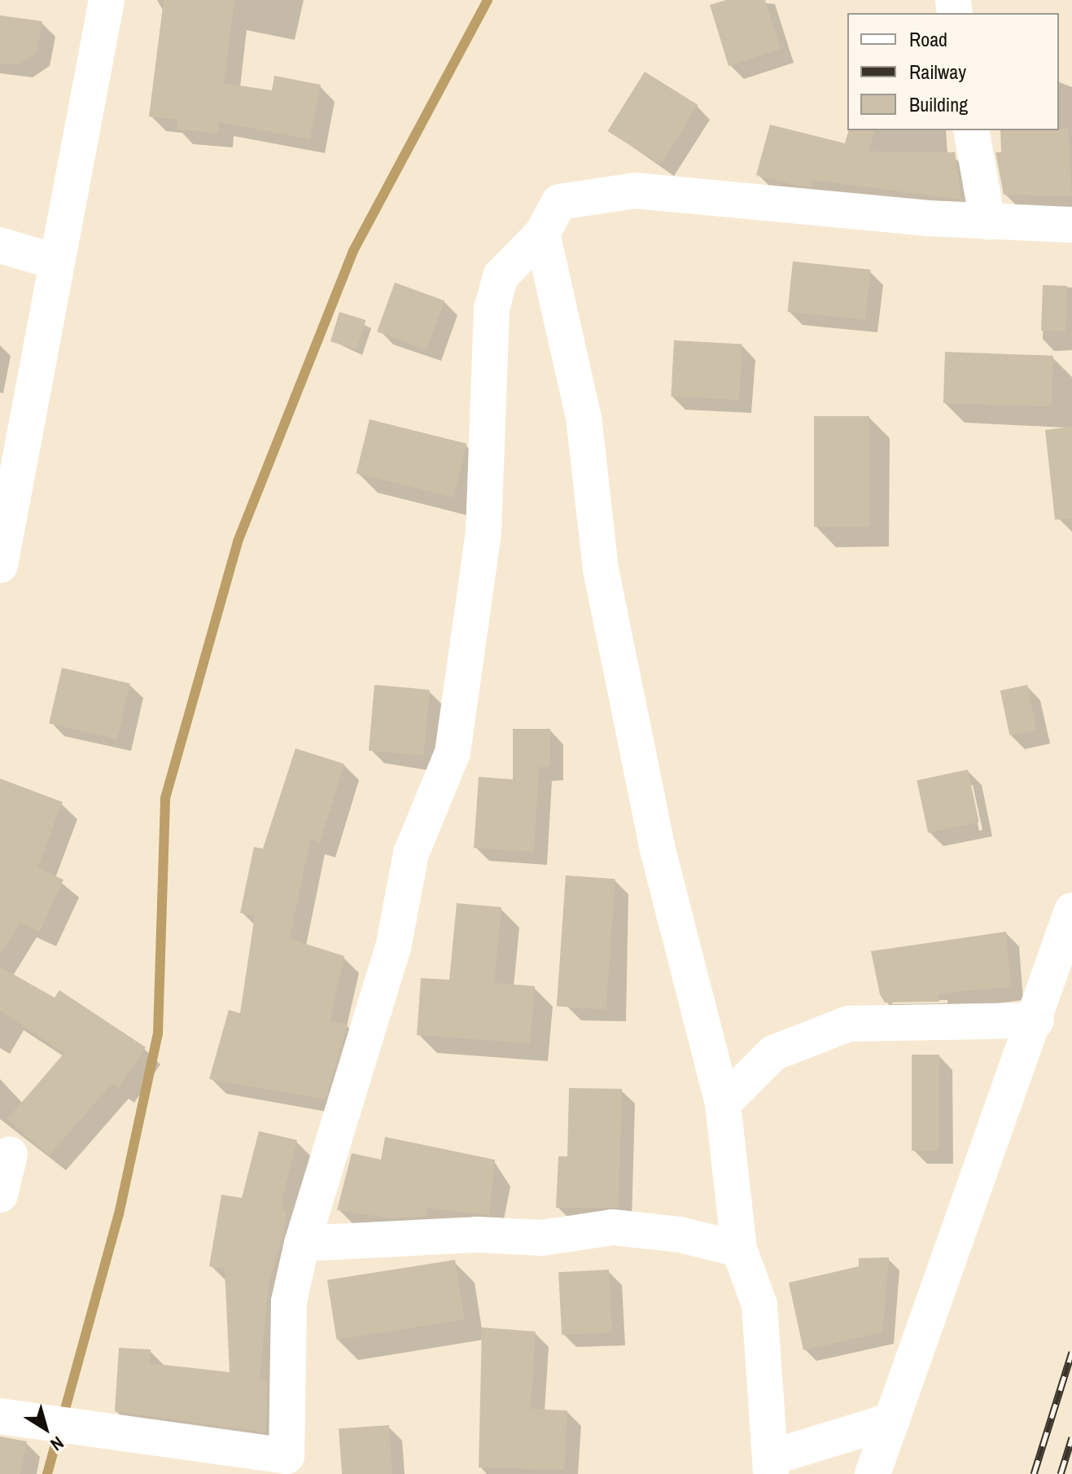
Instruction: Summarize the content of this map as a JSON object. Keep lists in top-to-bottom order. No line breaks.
{"legend":["Road","Railway","Building"],"north":"bottom right"}
